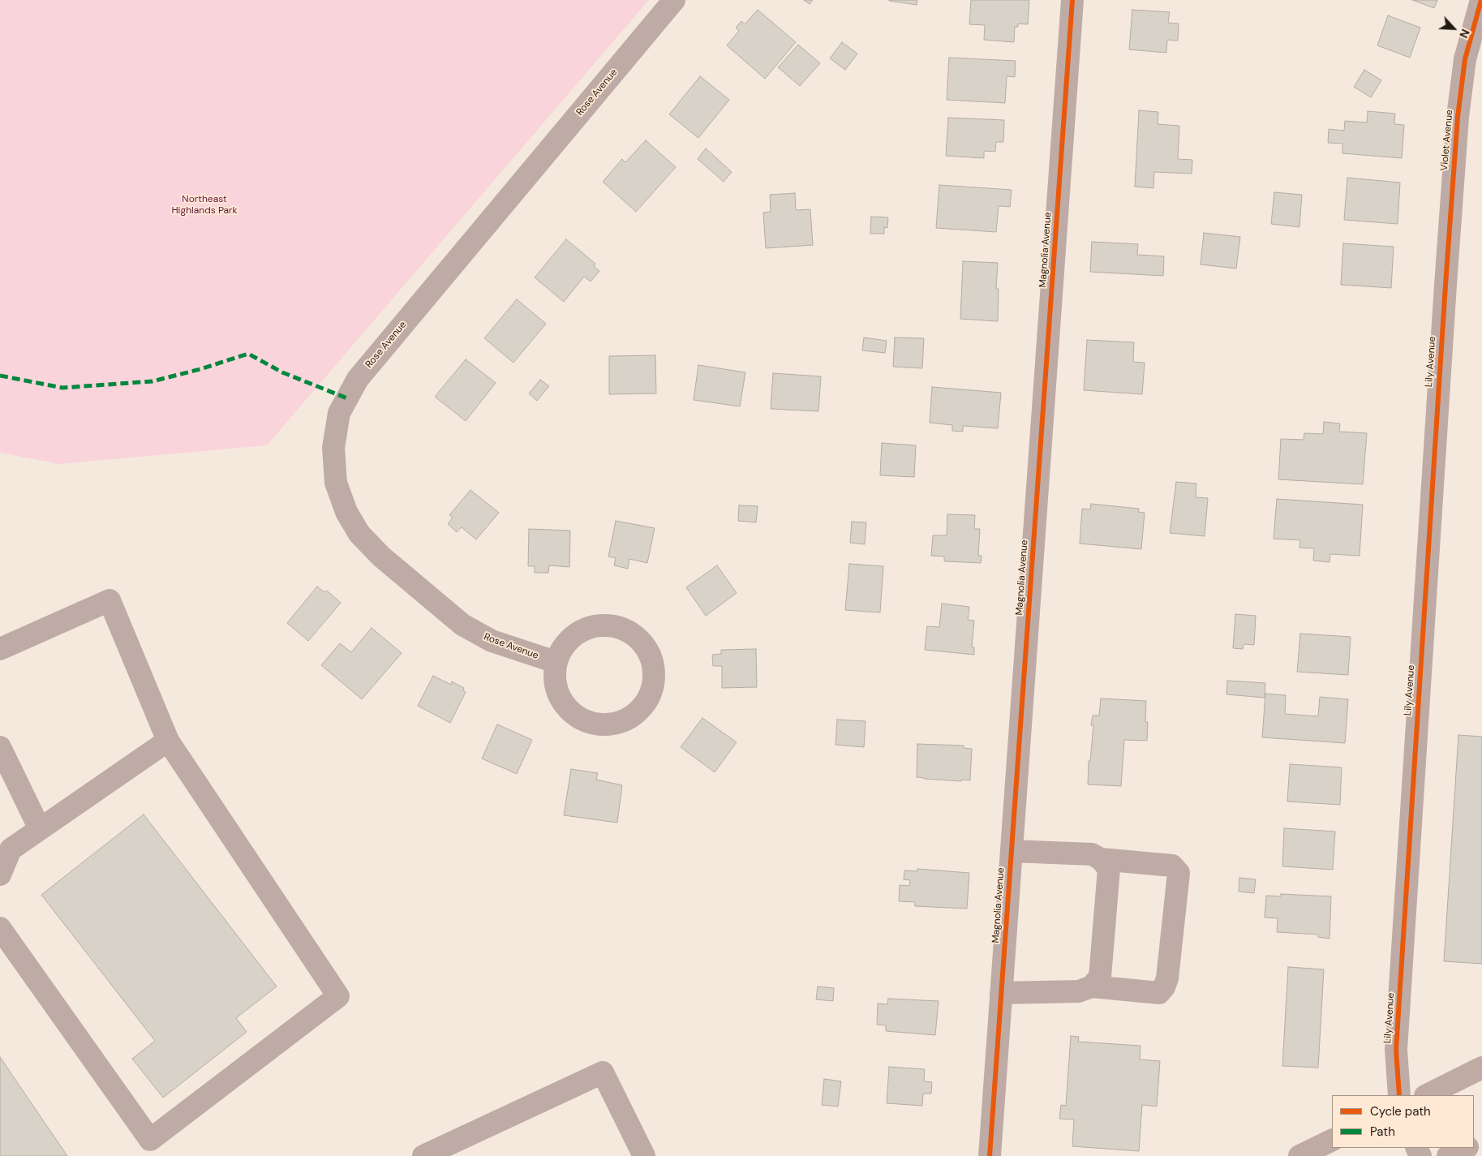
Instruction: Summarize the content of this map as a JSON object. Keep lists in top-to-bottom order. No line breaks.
{"streets":{"street":["Rose Avenue","Violet Avenue","Magnolia Avenue","Lily Avenue"]},"crossings":[["Violet Avenue","Lily Avenue"]],"parks":["Northeast Highlands Park"],"legend":["Cycle path","Path"],"north":"bottom right"}
